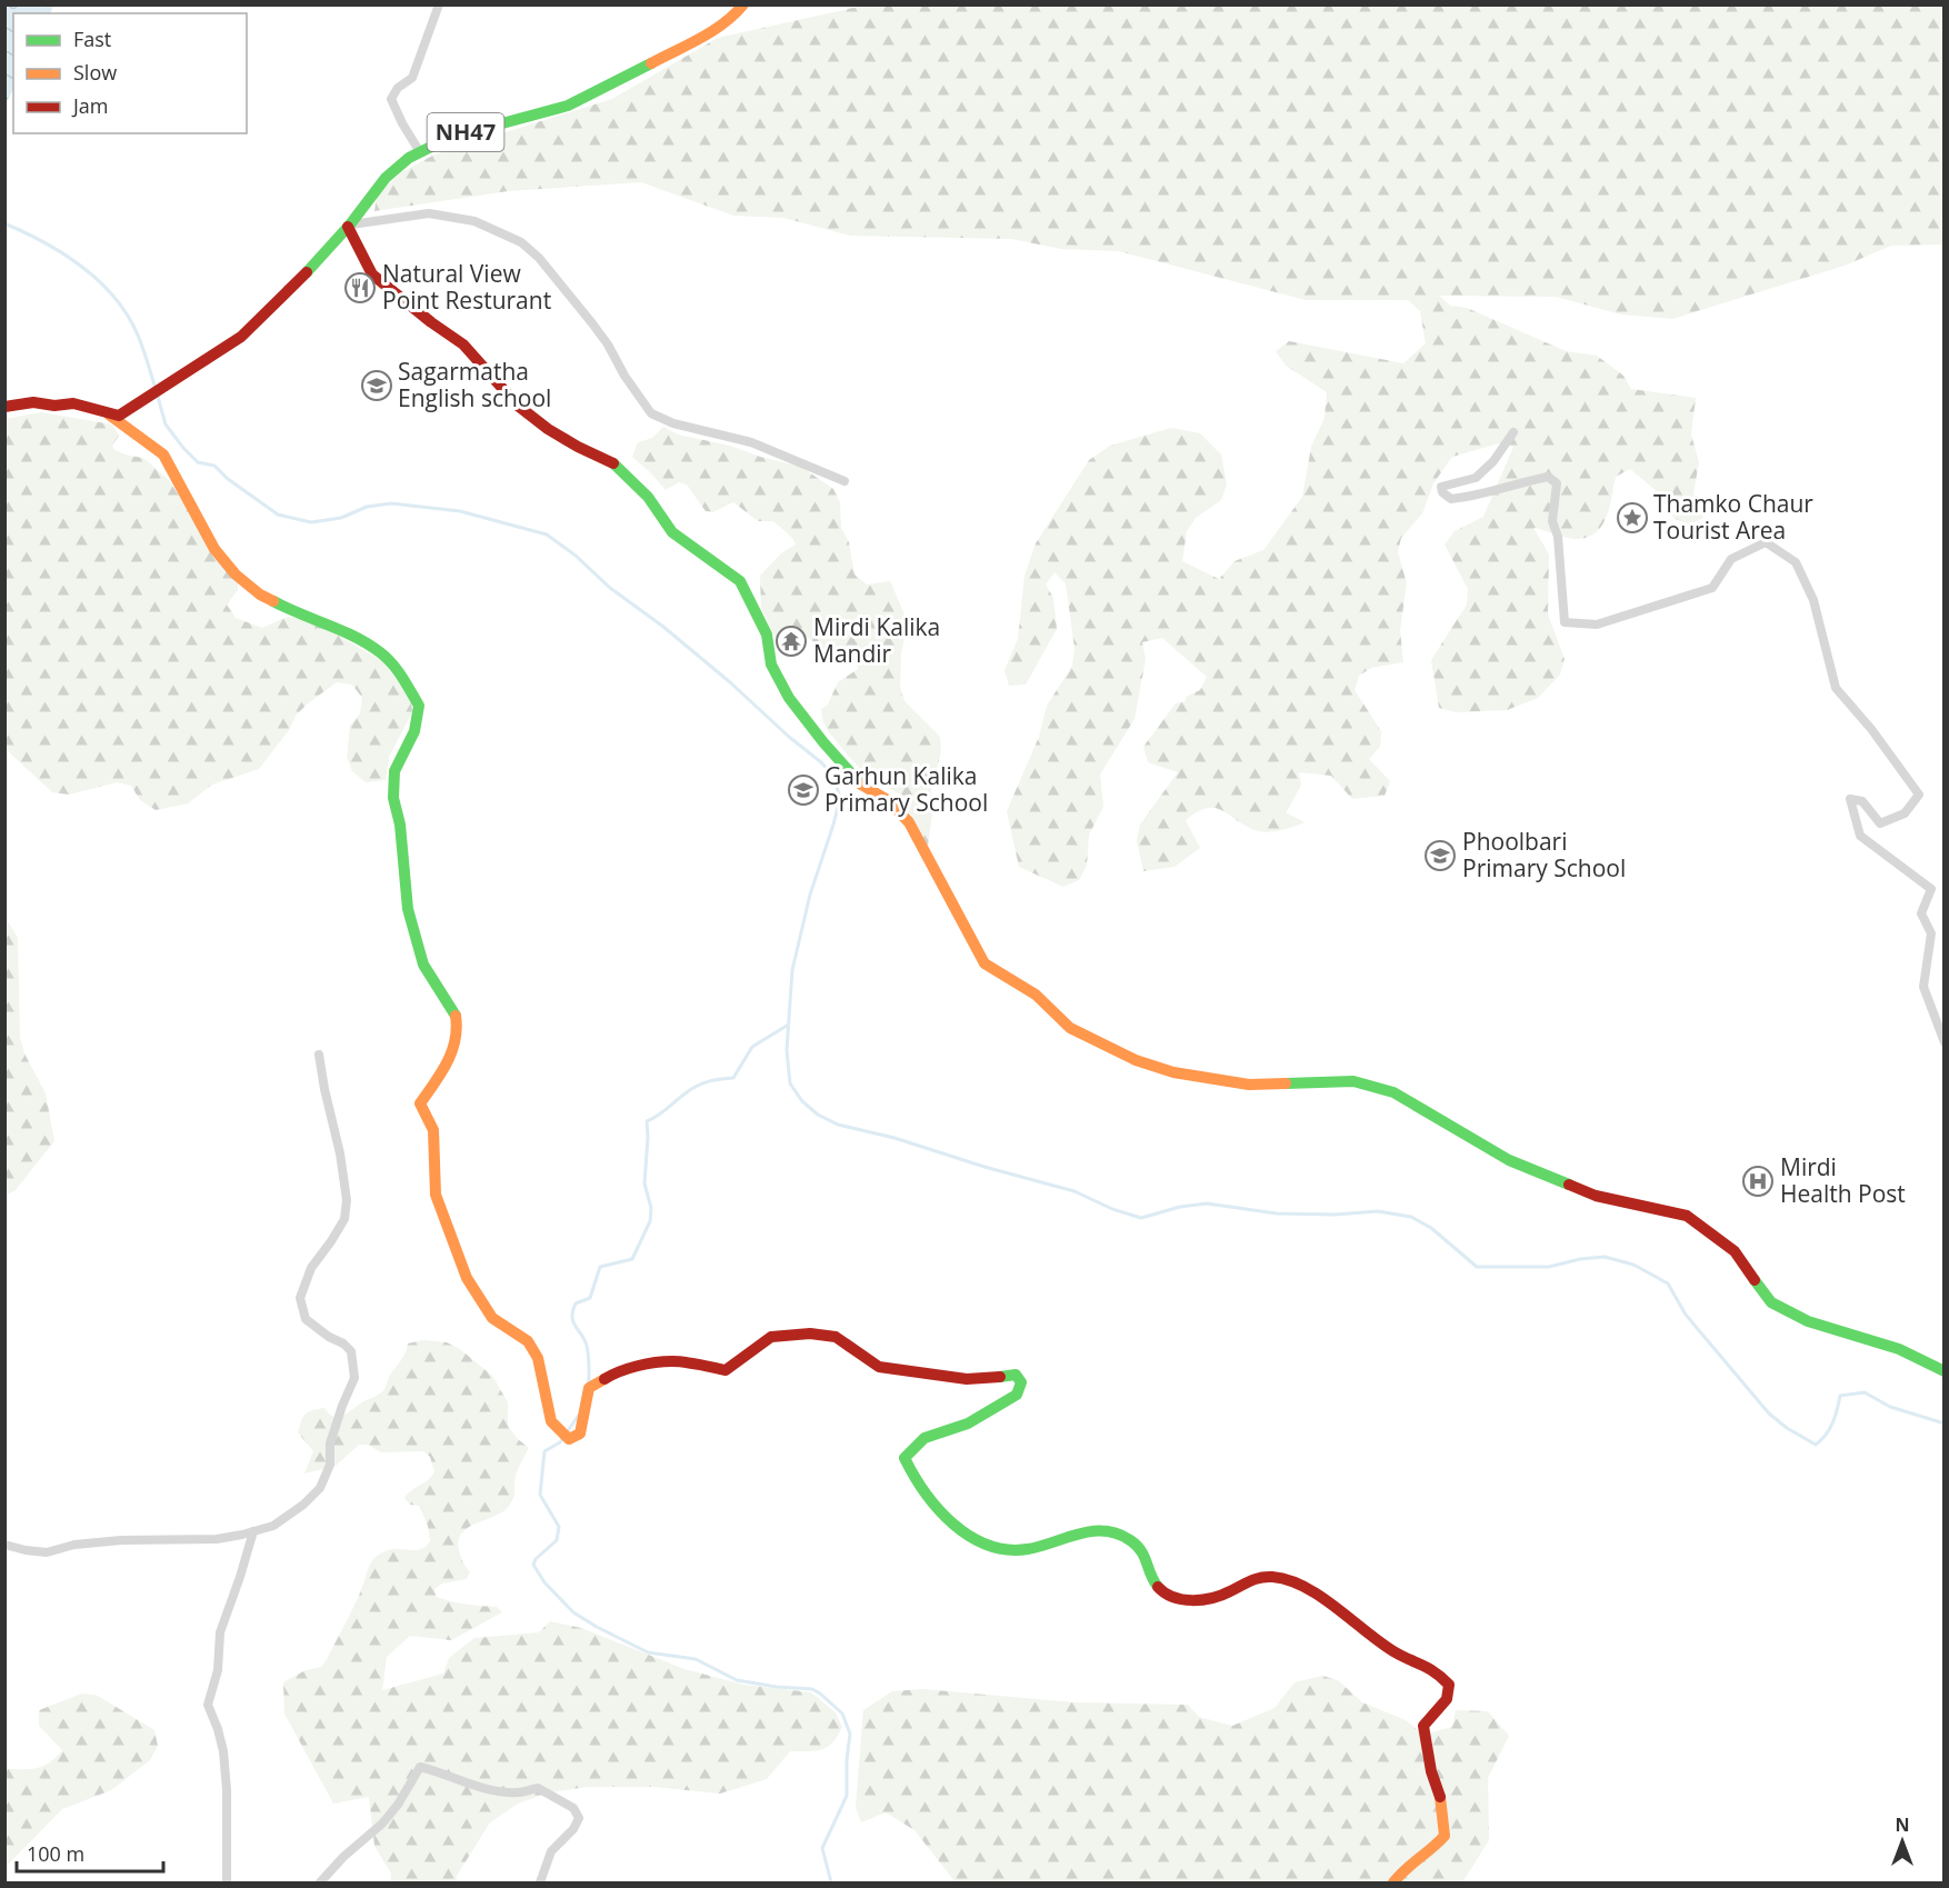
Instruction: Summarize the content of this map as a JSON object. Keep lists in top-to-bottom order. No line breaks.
{"streets":{"main road":["NH47"]},"places":{"restaurant":["Natural View Point Resturant"],"school or university":["Sagarmatha English school","Garhun Kalika Primary School","Phoolbari Primary School"],"place":["Thamko Chaur Tourist Area"],"temple":["Mirdi Kalika Mandir"],"hospital":["Mirdi Health Post"]},"legend":["Fast","Slow","Jam"],"scale_bar":"100 m","north":"top"}
